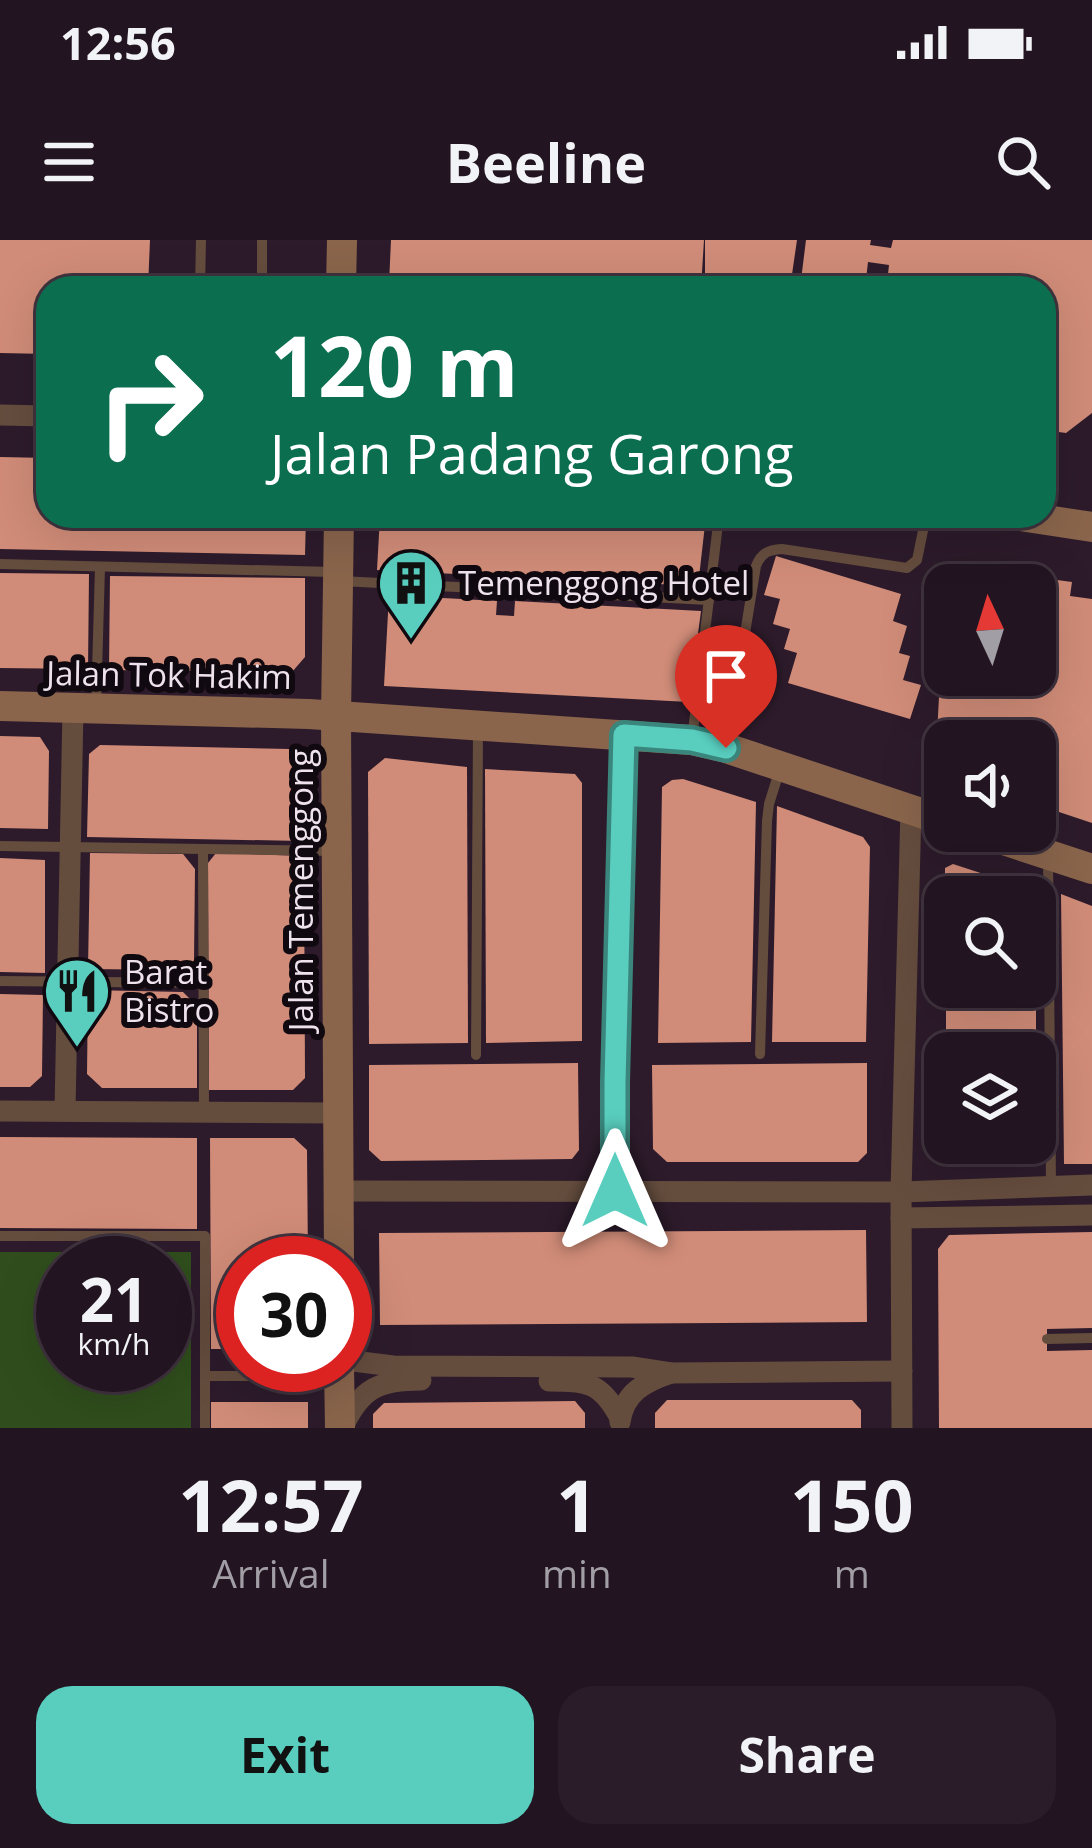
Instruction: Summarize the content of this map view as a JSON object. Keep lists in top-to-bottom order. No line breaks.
{"streets":{"street":["Jalan Tok Hakim","Jalan Temenggong"]},"crossings":[["Jalan Tok Hakim","Jalan Temenggong"]],"places":{"building":["Temenggong Hotel"],"restaurant":["Barat Bistro"]},"north":"top","page":{"status":"12:56","header":"Beeline","turn":["120 m","Jalan Padang Garong"],"speed":"21 km/h","limit":"30","eta":["12:57","Arrival","1","min","150","m"],"buttons":["Exit","Share"]}}
